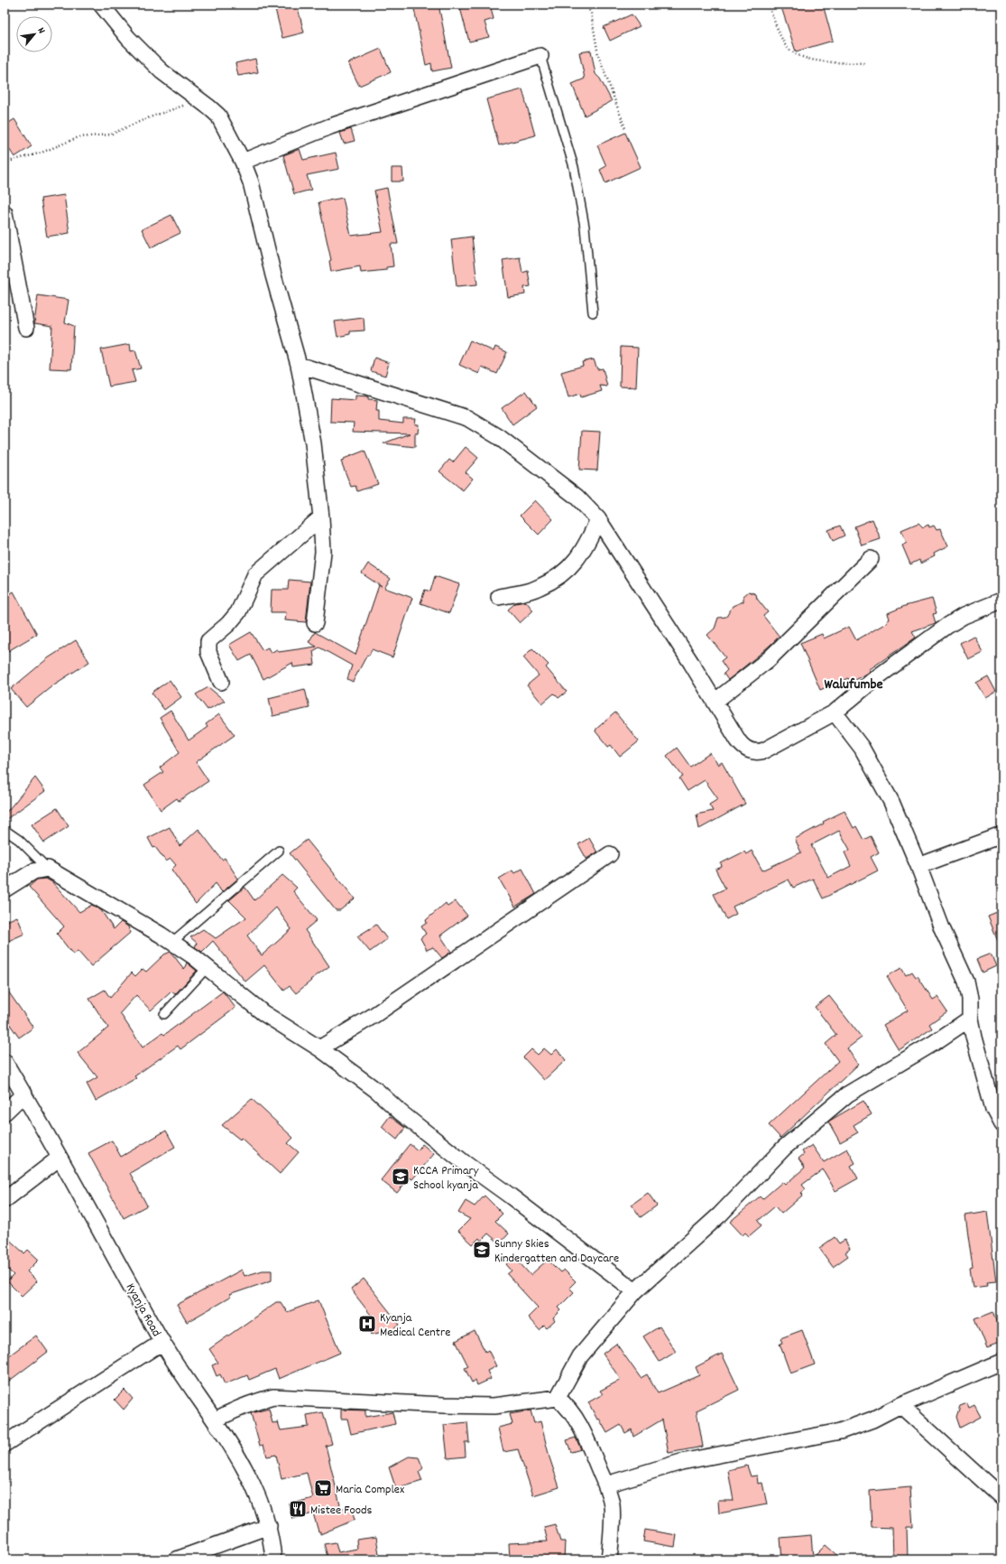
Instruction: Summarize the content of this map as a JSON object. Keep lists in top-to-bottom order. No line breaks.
{"streets":{"street":["Kyanja Road"]},"districts":["Walufumbe"],"places":{"school or university":["KCCA Primary School kyanja","Sunny Skies Kindergatten and Daycare"],"hospital":["Kyanja Medical Centre"],"supermarket":["Maria Complex"],"restaurant":["Mistee Foods"]},"north":"top right"}
